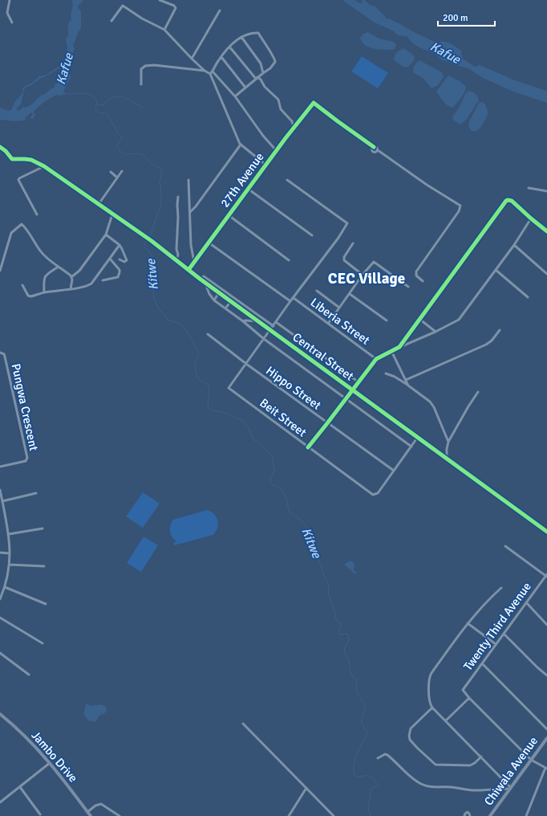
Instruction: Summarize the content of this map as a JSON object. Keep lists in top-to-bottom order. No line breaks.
{"streets":{"street":["27th Avenue","Liberia Street","Central Street","Hippo Street","Pungwa Crescent","Beit Street","Twenty Third Avenue","Jambo Drive","Chiwala Avenue"]},"crossings":[["27th Avenue","Central Street"],["Hippo Street","Beit Street"]],"districts":["CEC Village"],"water":["Kafue","Kitwe"],"scale_bar":"200 m"}
